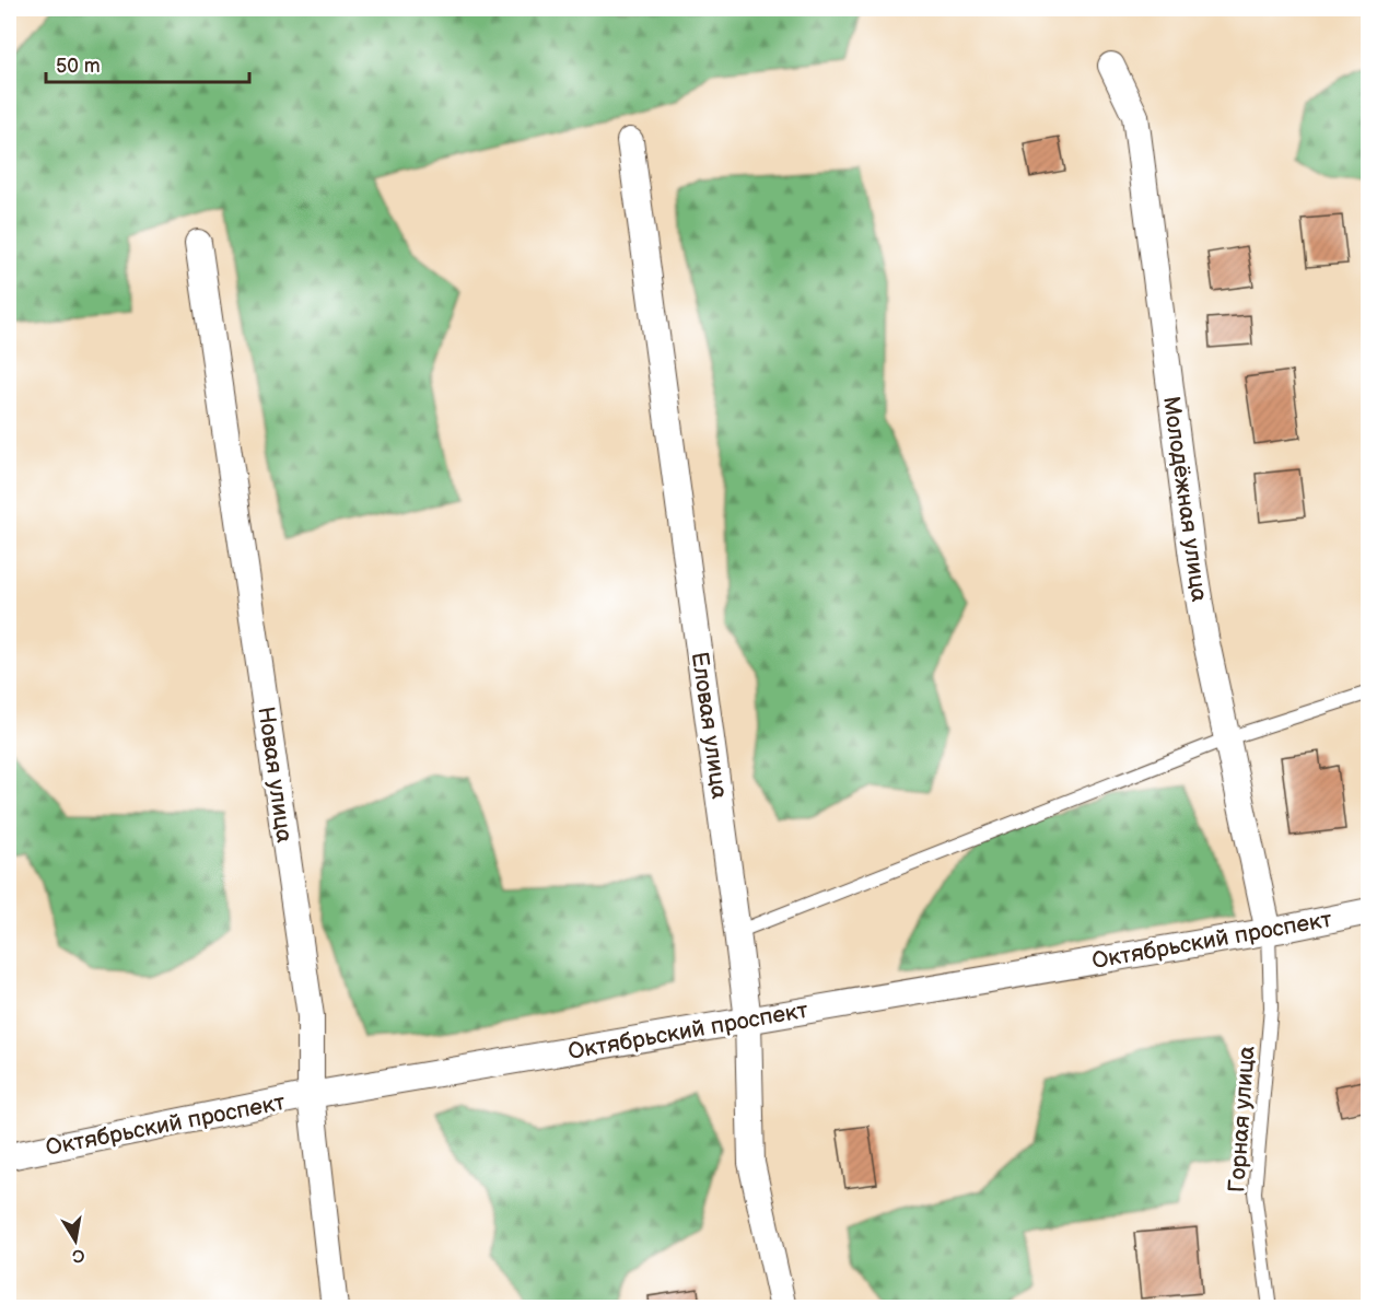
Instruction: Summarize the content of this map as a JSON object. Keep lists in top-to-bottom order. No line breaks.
{"streets":{"street":["Молодёжная улица","Еловая улица","Новая улица","Октябрьский проспект"],"lane":["Горная улица"]},"crossings":[["Молодёжная улица","Октябрьский проспект"],["Молодёжная улица","Горная улица"],["Еловая улица","Октябрьский проспект"],["Новая улица","Октябрьский проспект"],["Октябрьский проспект","Горная улица"]],"scale_bar":"50 m","north":"bottom"}
